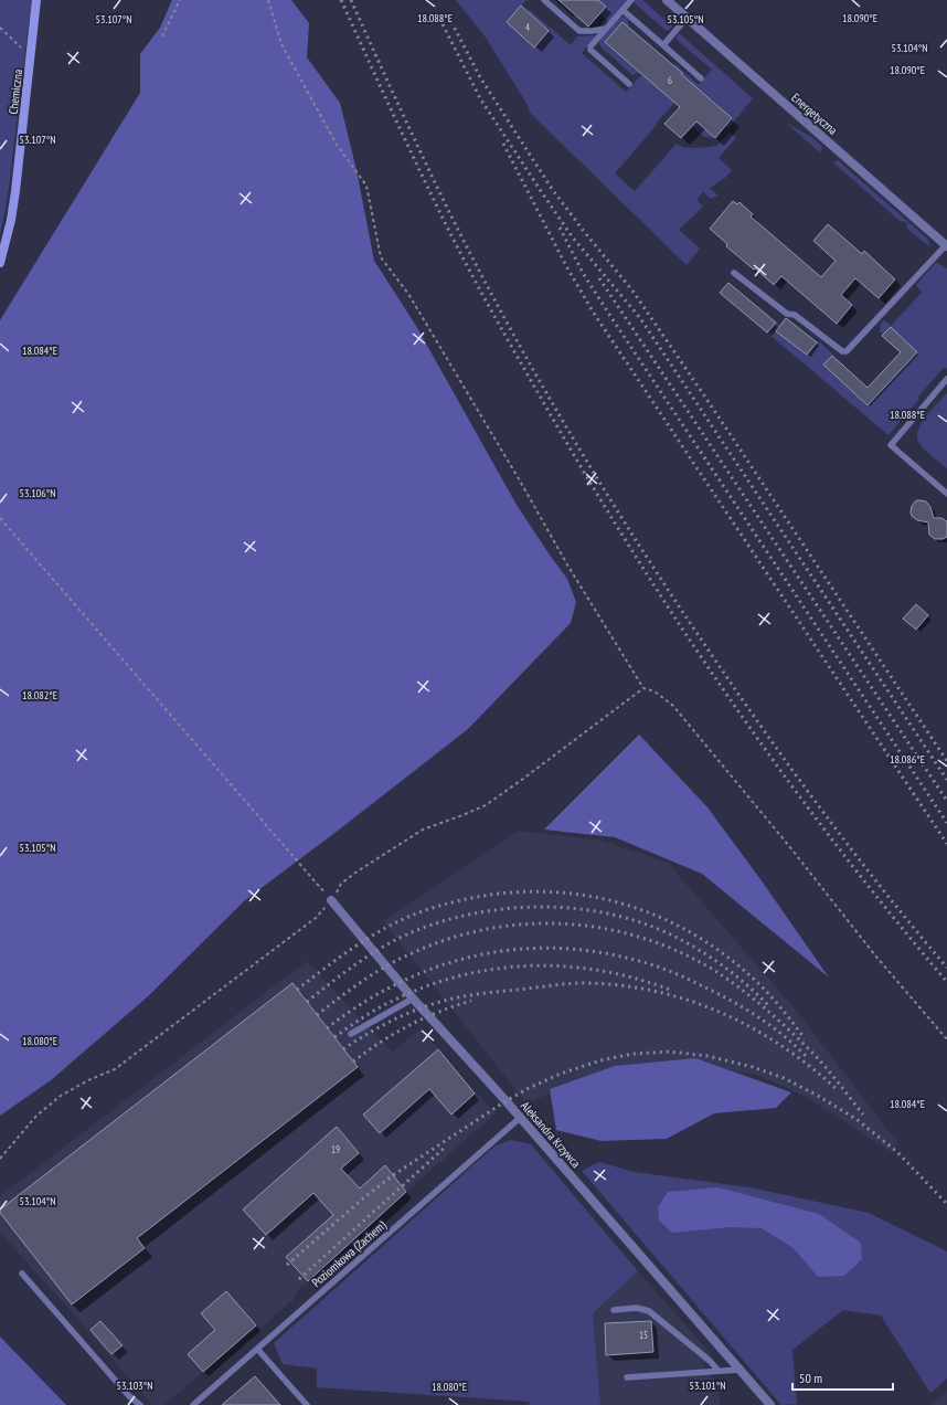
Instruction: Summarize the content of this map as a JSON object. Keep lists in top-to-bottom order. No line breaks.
{"streets":{"street":["Chemiczna","Energetyczna","Aleksandra Krzywca"],"lane":["Poziomkowa (Zachem)"]},"crossings":[["Aleksandra Krzywca","Poziomkowa (Zachem)"]],"house_numbers":["4","6","19","15"],"scale_bar":"50 m","coordinates":["18.088°E","18.090°E","53.107°N","53.105°N","53.104°N","18.084°E","53.106°N","18.082°E","18.086°E","18.080°E","53.103°N","53.101°N"]}
